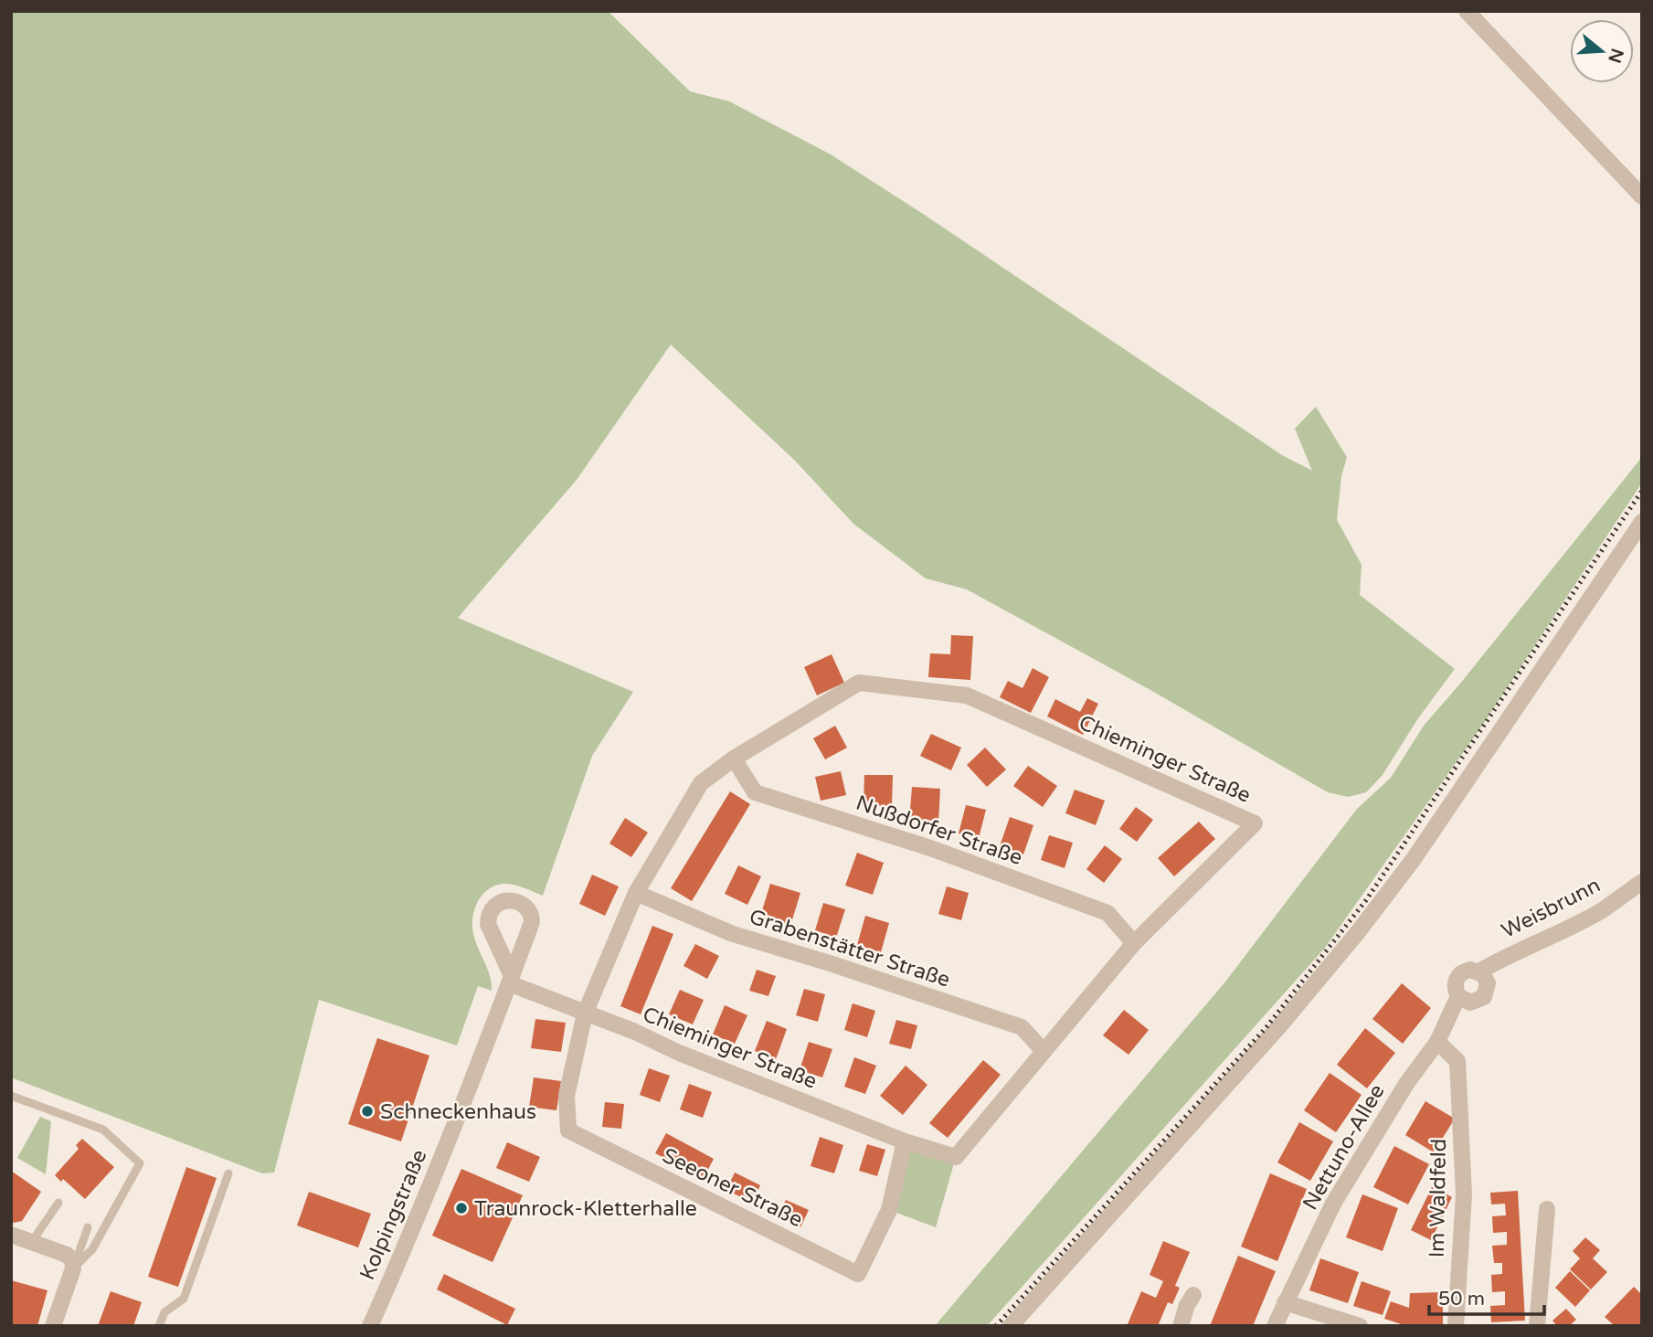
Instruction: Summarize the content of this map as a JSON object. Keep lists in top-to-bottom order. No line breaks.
{"streets":{"street":["Chieminger Straße","Nußdorfer Straße","Weisbrunn","Grabenstätter Straße","Nettuno-Allee","Seeoner Straße","Im Waldfeld","Kolpingstraße"]},"crossings":[["Chieminger Straße","Nußdorfer Straße"],["Chieminger Straße","Grabenstätter Straße"],["Chieminger Straße","Seeoner Straße"],["Chieminger Straße","Kolpingstraße"],["Weisbrunn","Nettuno-Allee"],["Nettuno-Allee","Im Waldfeld"]],"places":["Schneckenhaus","Traunrock-Kletterhalle"],"scale_bar":"50 m","north":"right"}
